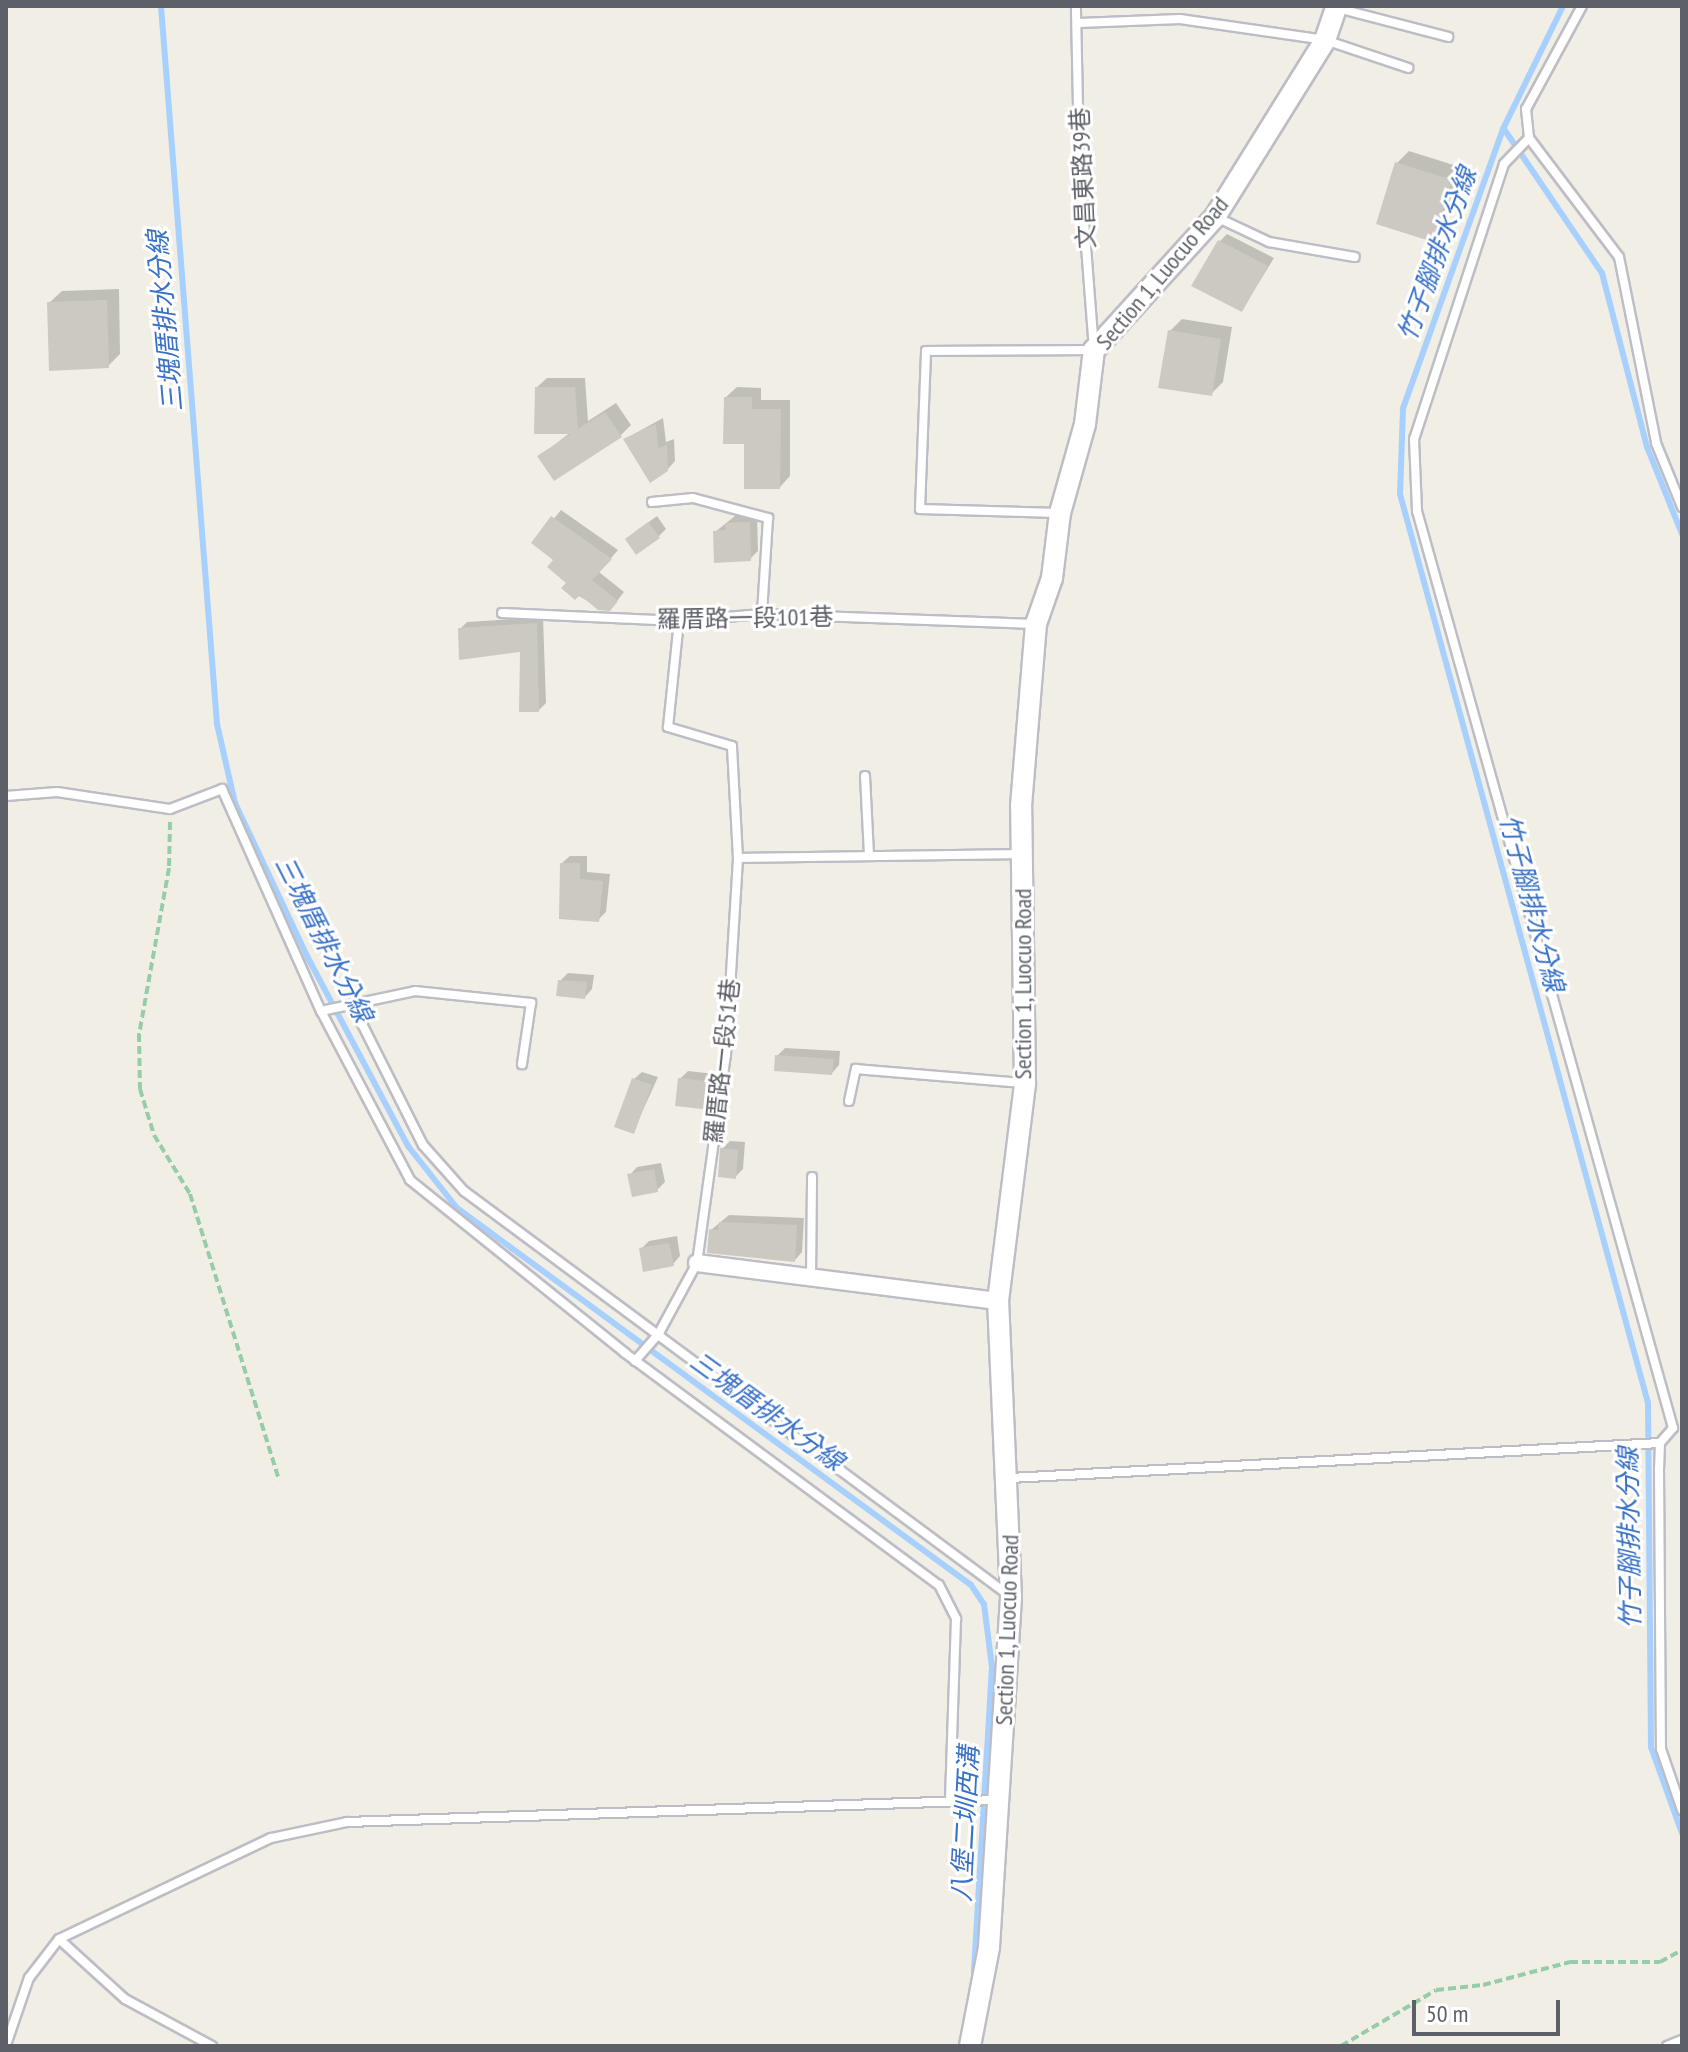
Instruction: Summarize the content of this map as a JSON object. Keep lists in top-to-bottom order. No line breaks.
{"streets":{"street":["Section 1, Luocuo Road"],"lane":["文昌東路39巷","羅厝路一段101巷","羅厝路一段51巷"]},"crossings":[["文昌東路39巷","Section 1, Luocuo Road"],["Section 1, Luocuo Road","羅厝路一段101巷"],["羅厝路一段101巷","羅厝路一段51巷"]],"water":["竹子腳排水分線","三塊厝排水分線","八堡二圳西溝"],"scale_bar":"50 m"}
